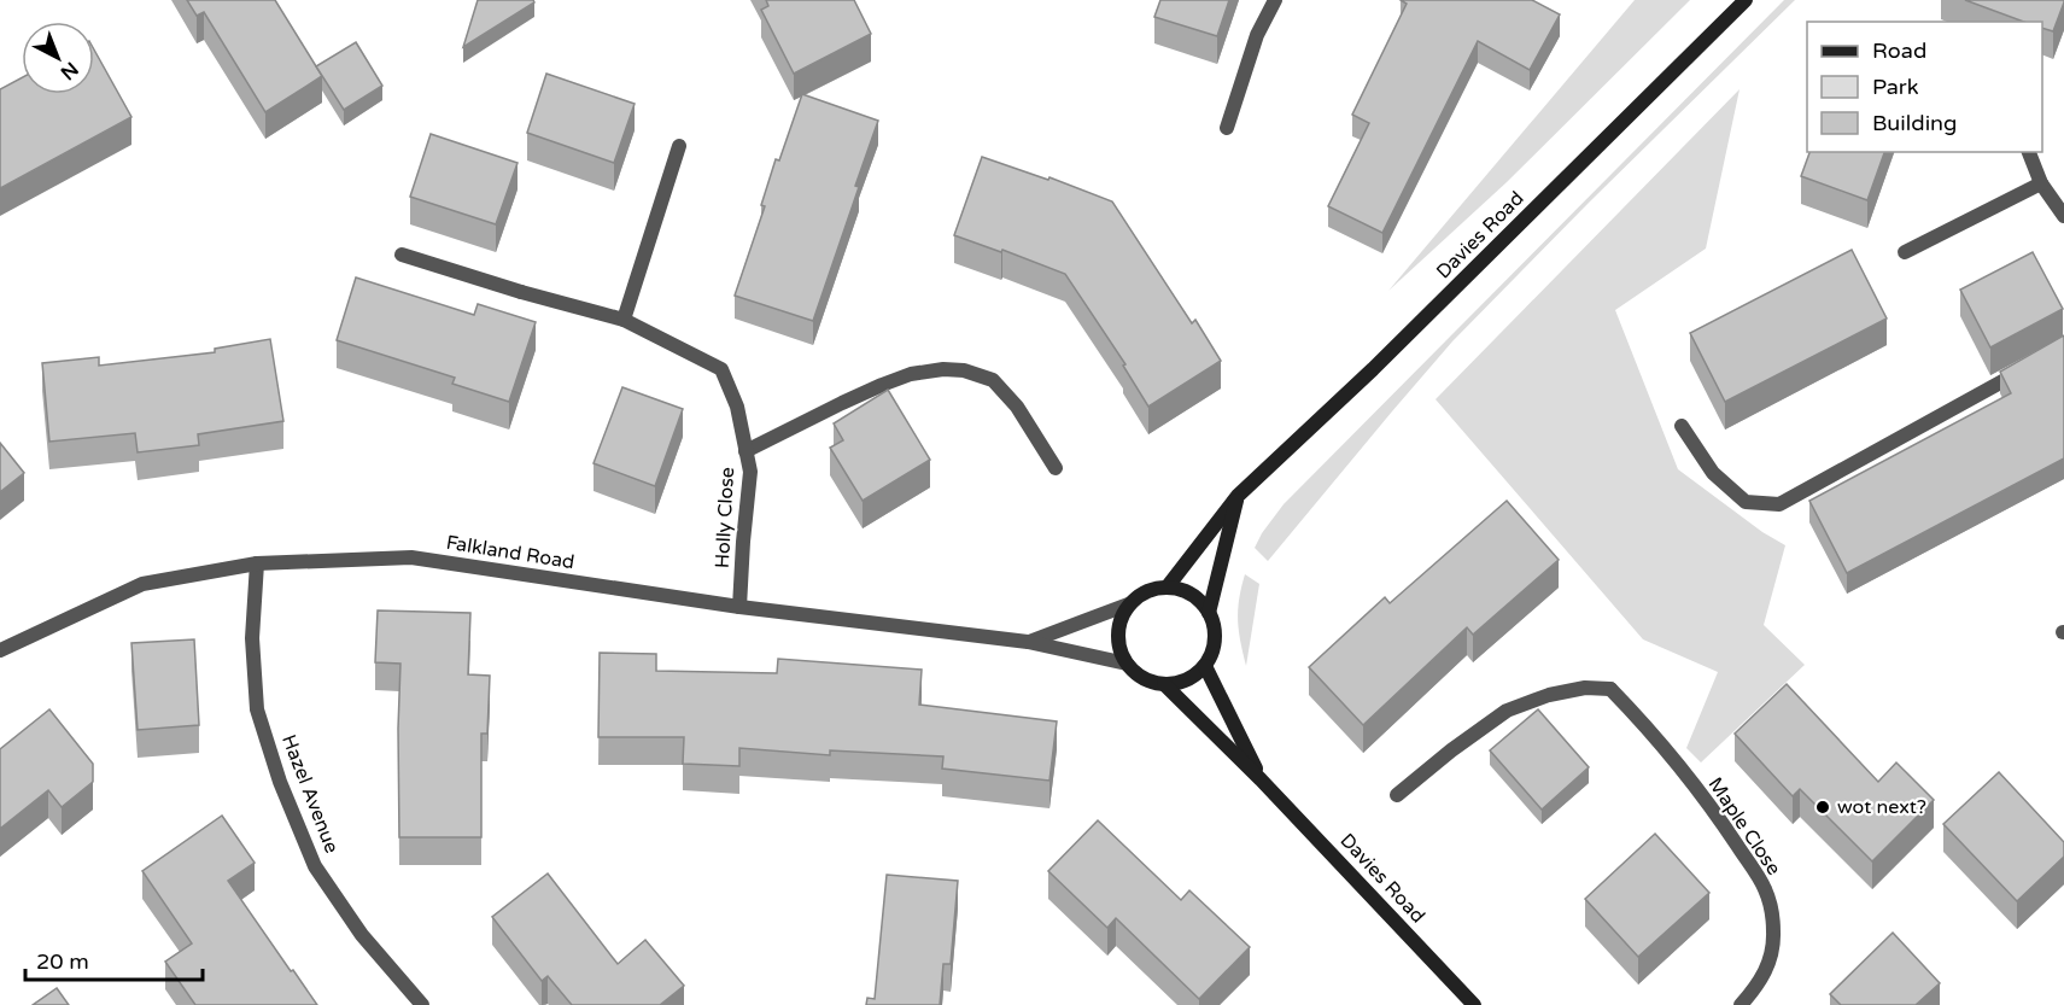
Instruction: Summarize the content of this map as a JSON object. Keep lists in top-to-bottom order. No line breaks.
{"streets":{"street":["Davies Road","Holly Close","Falkland Road","Hazel Avenue","Maple Close"]},"crossings":[["Davies Road","Falkland Road"],["Holly Close","Falkland Road"],["Falkland Road","Hazel Avenue"]],"places":["wot next?"],"legend":["Road","Park","Building"],"scale_bar":"20 m","north":"bottom right"}
